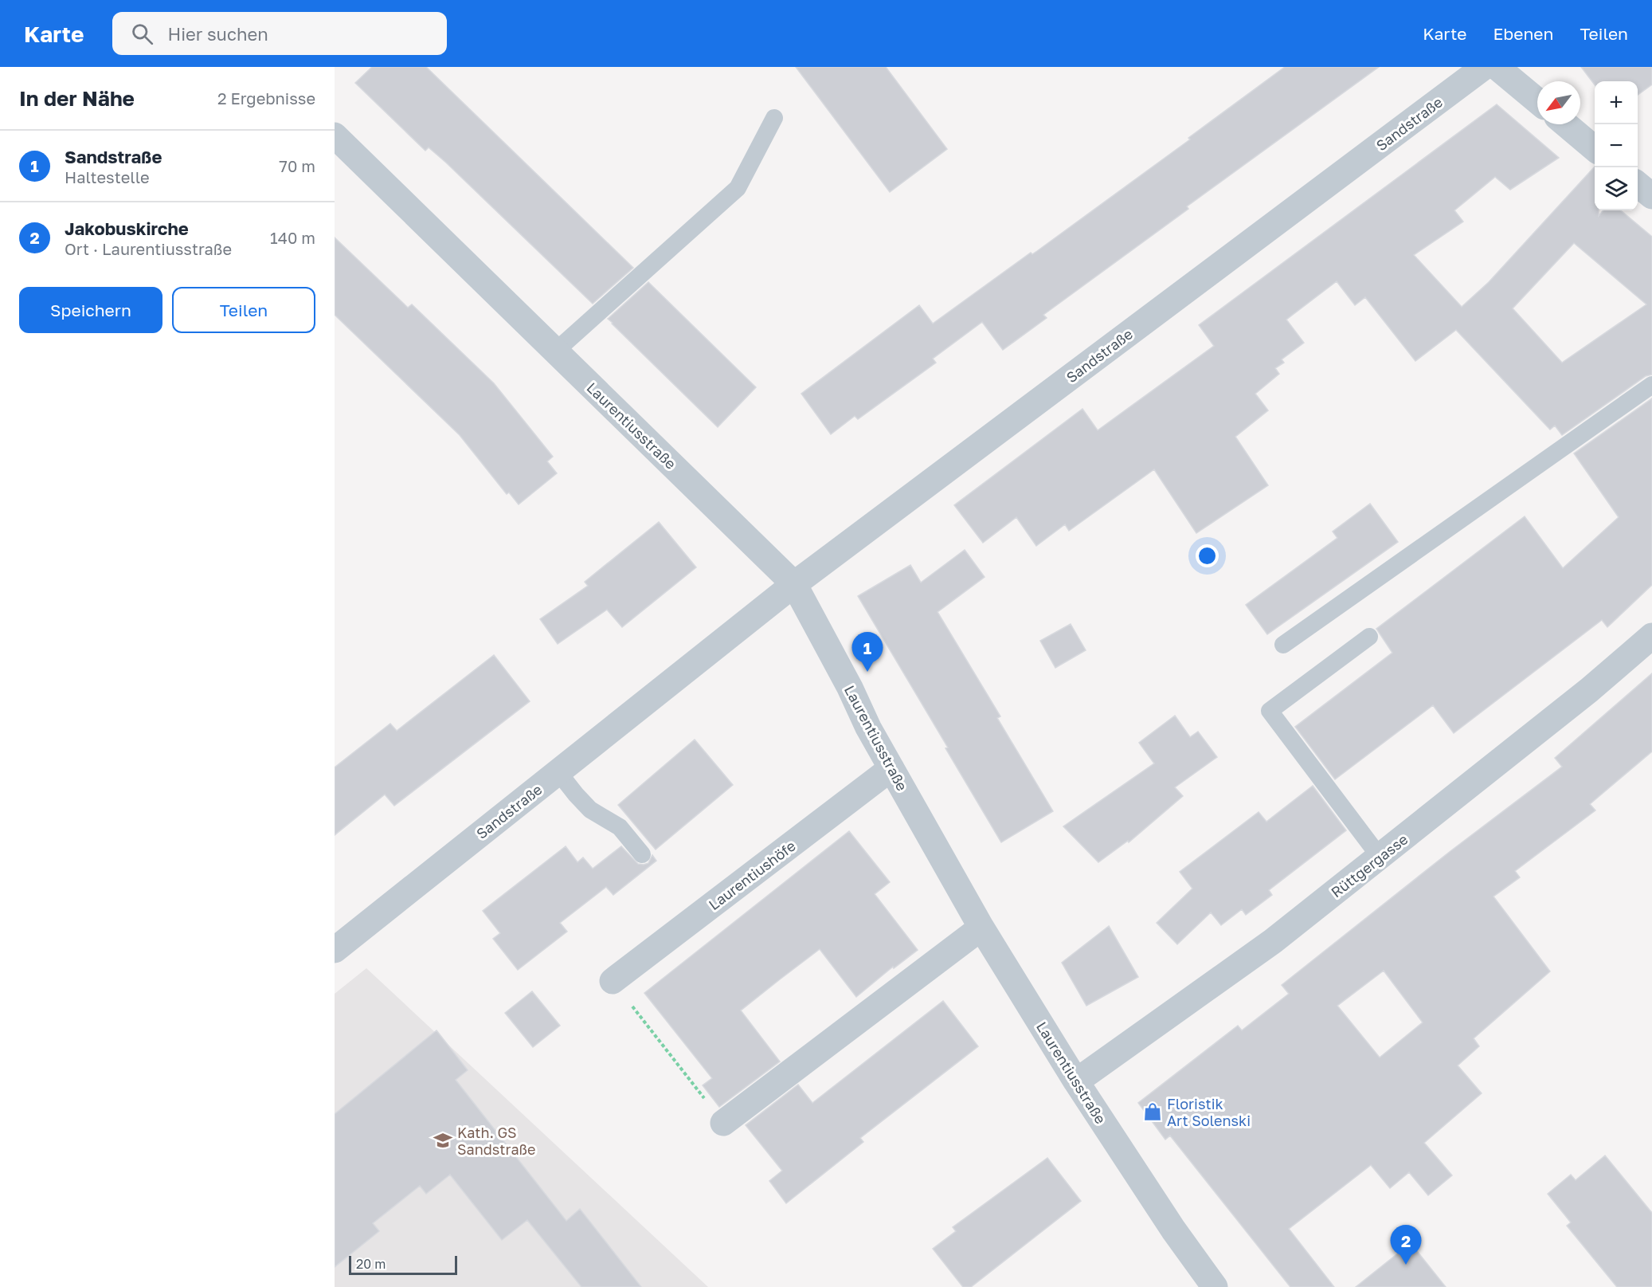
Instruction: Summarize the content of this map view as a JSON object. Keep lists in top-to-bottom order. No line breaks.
{"streets":{"street":["Sandstraße","Laurentiusstraße","Rüttgergasse","Laurentiushöfe"]},"crossings":[["Sandstraße","Laurentiusstraße"],["Laurentiusstraße","Rüttgergasse"],["Laurentiusstraße","Laurentiushöfe"]],"places":{"shop":["Floristik Art Solenski"],"school or university":["Kath. GS Sandstraße"]},"scale_bar":"20 m","north":"bottom left","page":{"header":"Karte","search":"Hier suchen","nav":["Karte","Ebenen","Teilen"],"heading":["In der Nähe","2 Ergebnisse"],"map_buttons":["+","−"],"list":[{"mark":"1","name":"Sandstraße","note":"Haltestelle","value":"70 m"},{"mark":"2","name":"Jakobuskirche","note":"Ort · Laurentiusstraße","value":"140 m"}],"buttons":["Speichern","Teilen"],"pins":["1","2"],"scale":"20 m"}}
